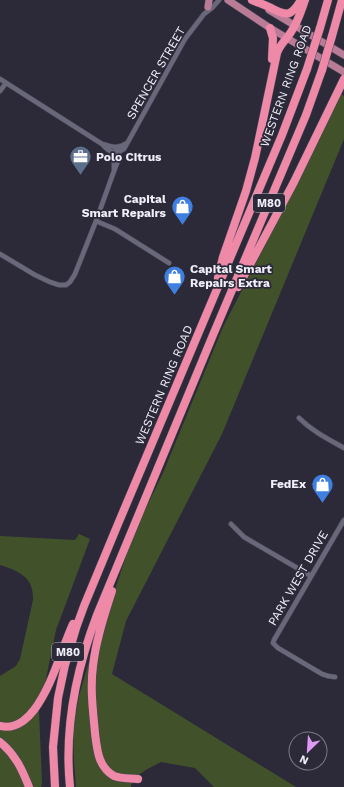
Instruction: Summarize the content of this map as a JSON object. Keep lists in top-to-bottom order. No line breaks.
{"streets":{"highway":["WESTERN RING ROAD","M80"],"street":["SPENCER STREET","PARK WEST DRIVE"]},"places":{"office":["Polo Citrus"],"shop":["Capital Smart Repairs","Capital Smart Repairs Extra","FedEx"]},"north":"bottom left"}
